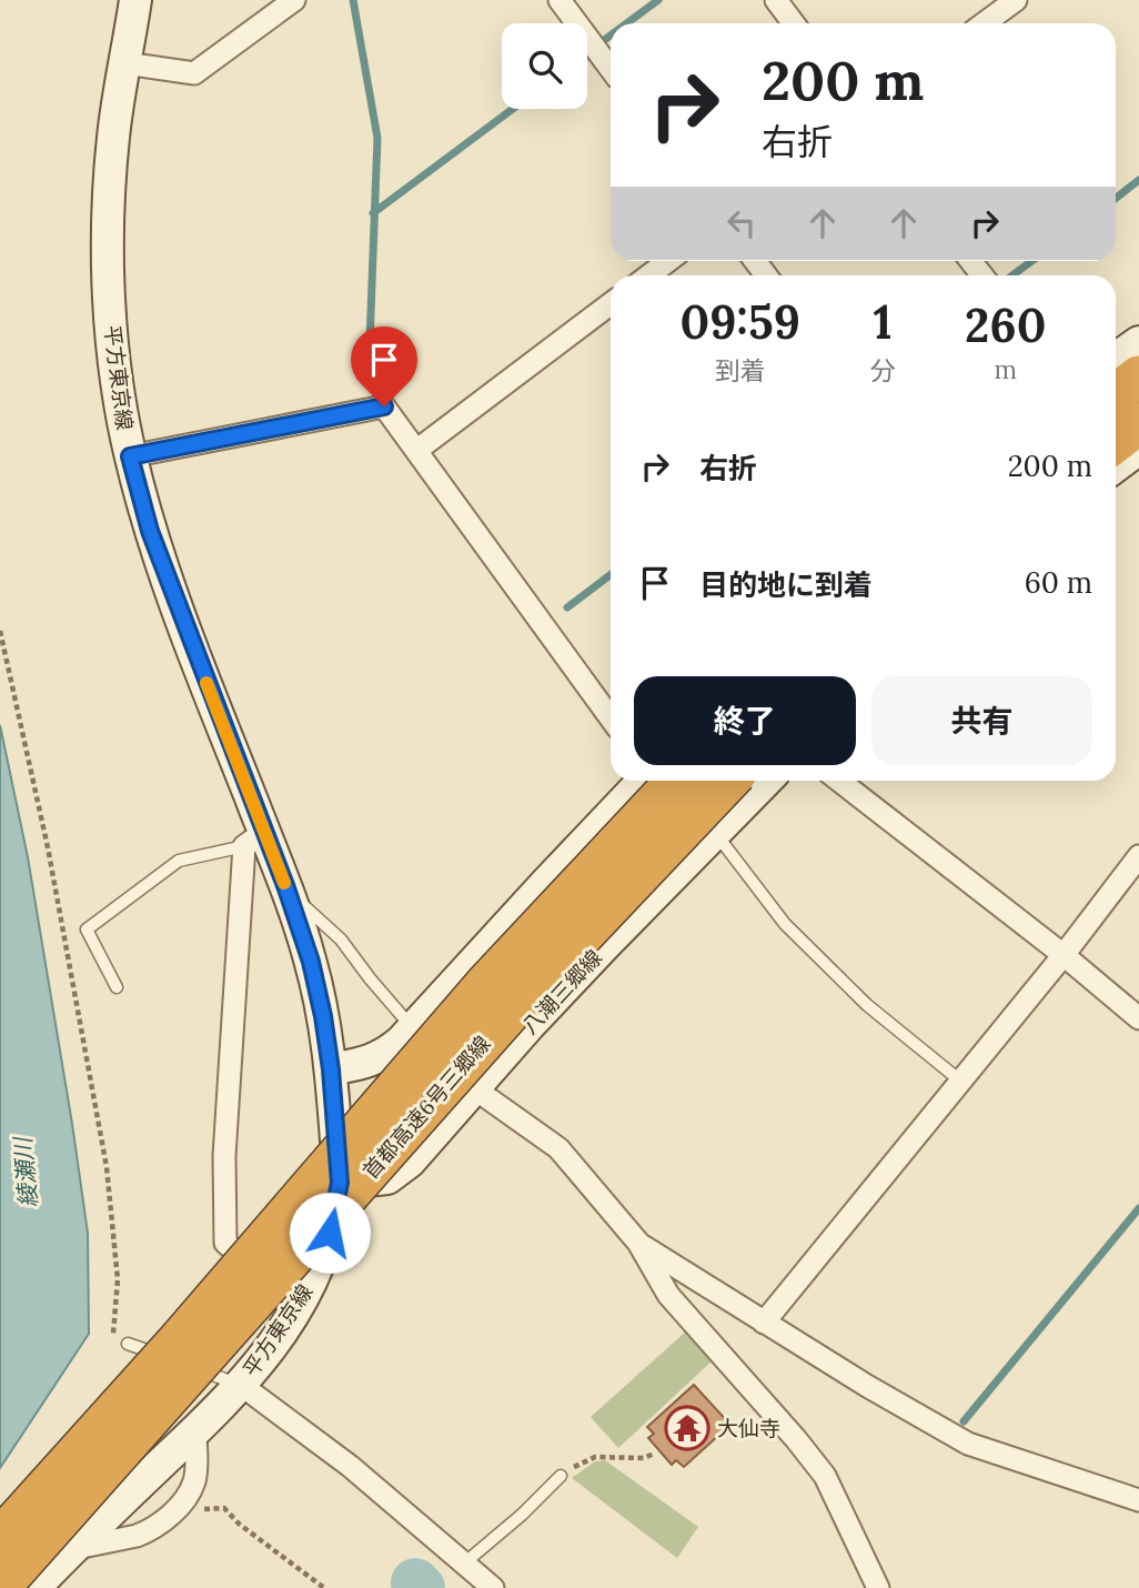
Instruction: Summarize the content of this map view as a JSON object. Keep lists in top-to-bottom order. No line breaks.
{"streets":{"highway":["首都高速6号三郷線"],"main road":["平方東京線","八潮三郷線"]},"crossings":[["平方東京線","八潮三郷線"]],"water":["綾瀬川"],"places":{"temple":["大仙寺"]},"page":{"turn":["200 m","右折"],"eta":["09:59","到着","1","分","260","m"],"list":[{"name":"右折","value":"200 m"},{"name":"目的地に到着","value":"60 m"}],"buttons":["終了","共有"]}}
